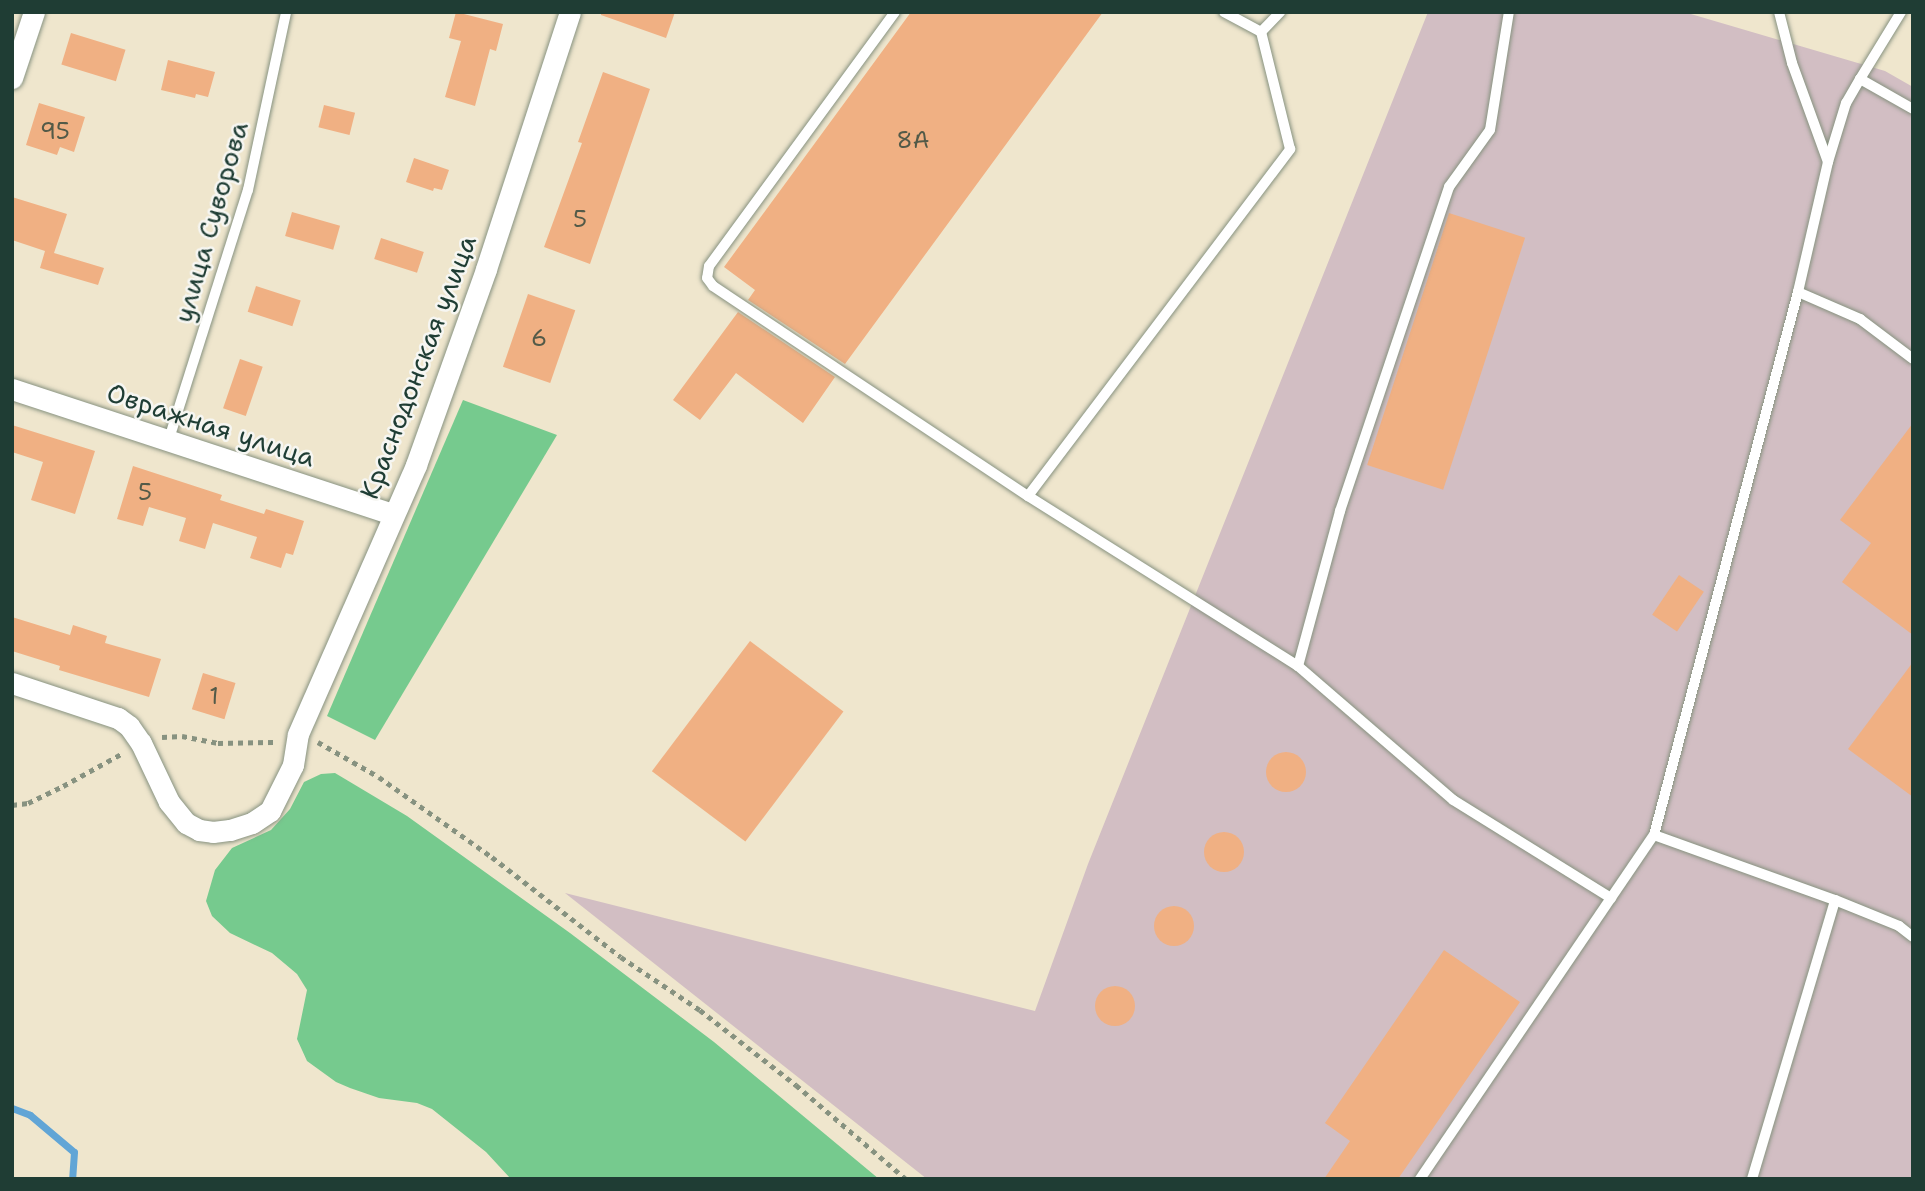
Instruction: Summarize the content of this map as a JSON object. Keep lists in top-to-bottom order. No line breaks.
{"streets":{"street":["Краснодонская улица","Овражная улица"],"lane":["улица Суворова"]},"crossings":[["улица Суворова","Овражная улица"],["Краснодонская улица","Овражная улица"]],"house_numbers":["95","8А","5","6","5","1"]}
